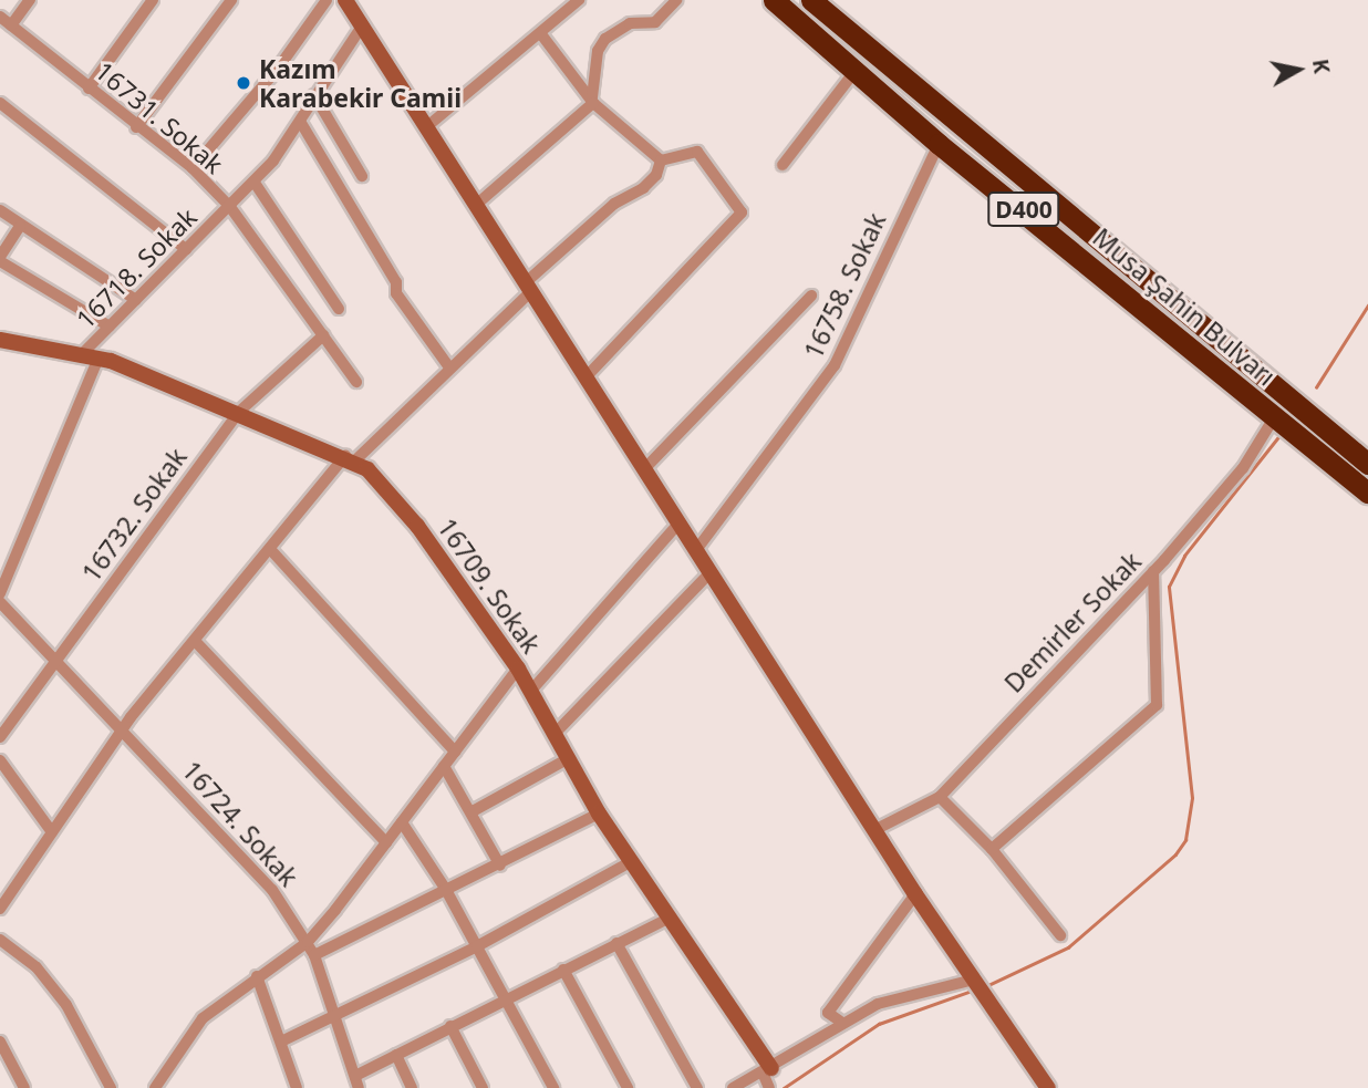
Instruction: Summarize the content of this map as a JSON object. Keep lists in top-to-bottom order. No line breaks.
{"streets":{"highway":["D400","Musa Şahin Bulvarı"],"main road":["16709. Sokak"],"street":["16731. Sokak","16718. Sokak","16758. Sokak","16732. Sokak","Demirler Sokak","16724. Sokak"]},"crossings":[["16731. Sokak","16718. Sokak"],["16731. Sokak","16732. Sokak"],["D400","Musa Şahin Bulvarı"],["D400","Demirler Sokak"],["16718. Sokak","16709. Sokak"],["16758. Sokak","Musa Şahin Bulvarı"],["Musa Şahin Bulvarı","Demirler Sokak"],["16732. Sokak","16709. Sokak"],["16732. Sokak","16724. Sokak"]],"places":["Kazım Karabekir Camii"],"north":"right"}
